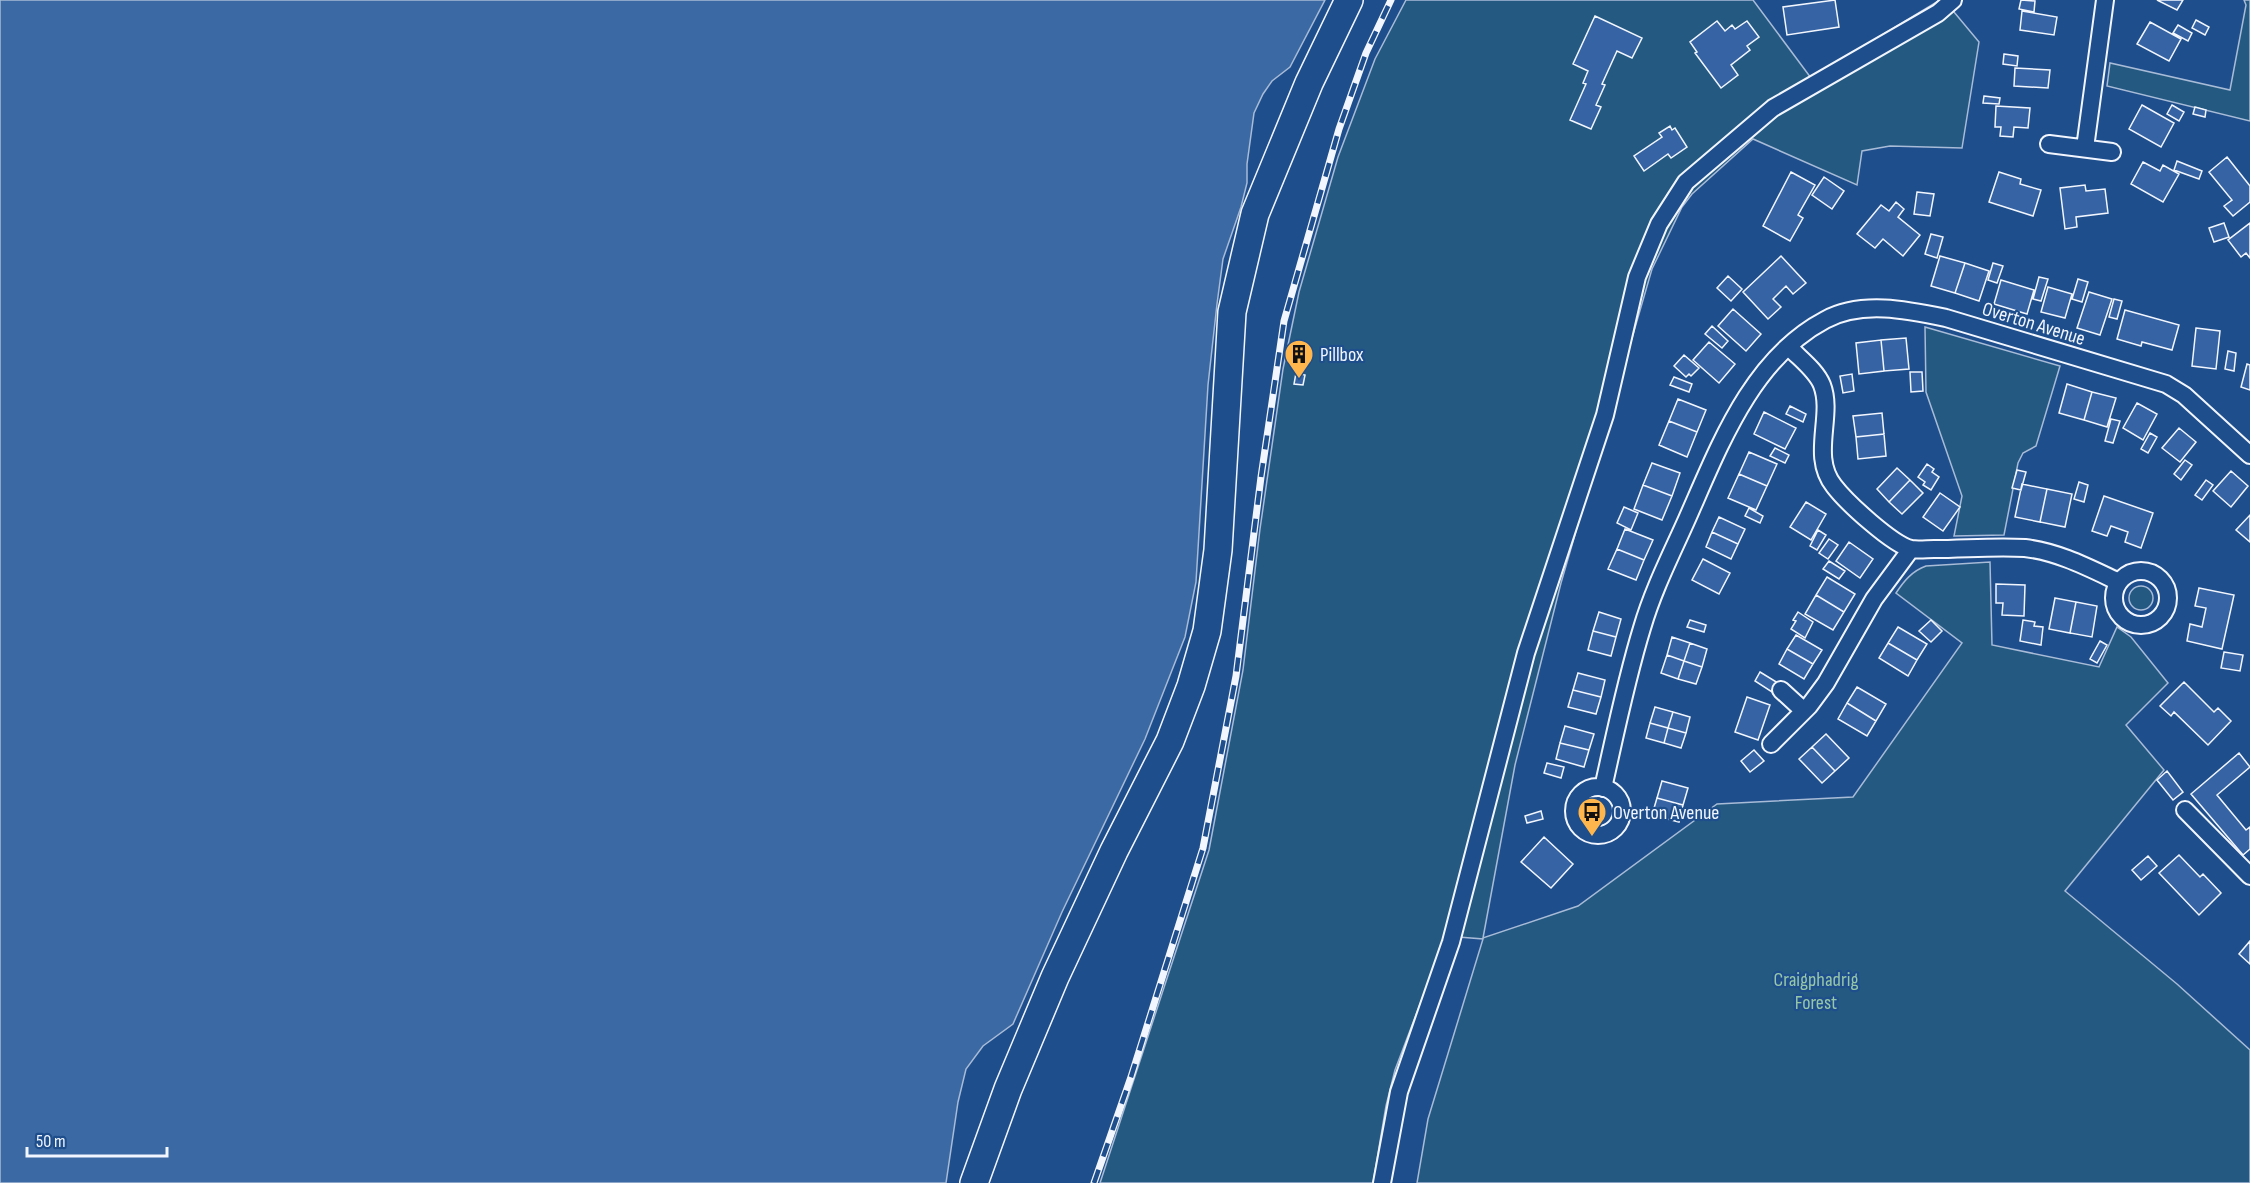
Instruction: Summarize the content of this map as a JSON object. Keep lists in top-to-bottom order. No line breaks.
{"streets":{"street":["Overton Avenue"]},"parks":["Craigphadrig Forest"],"places":{"building":["Pillbox"],"bus stop":["Overton Avenue"]},"scale_bar":"50 m"}
